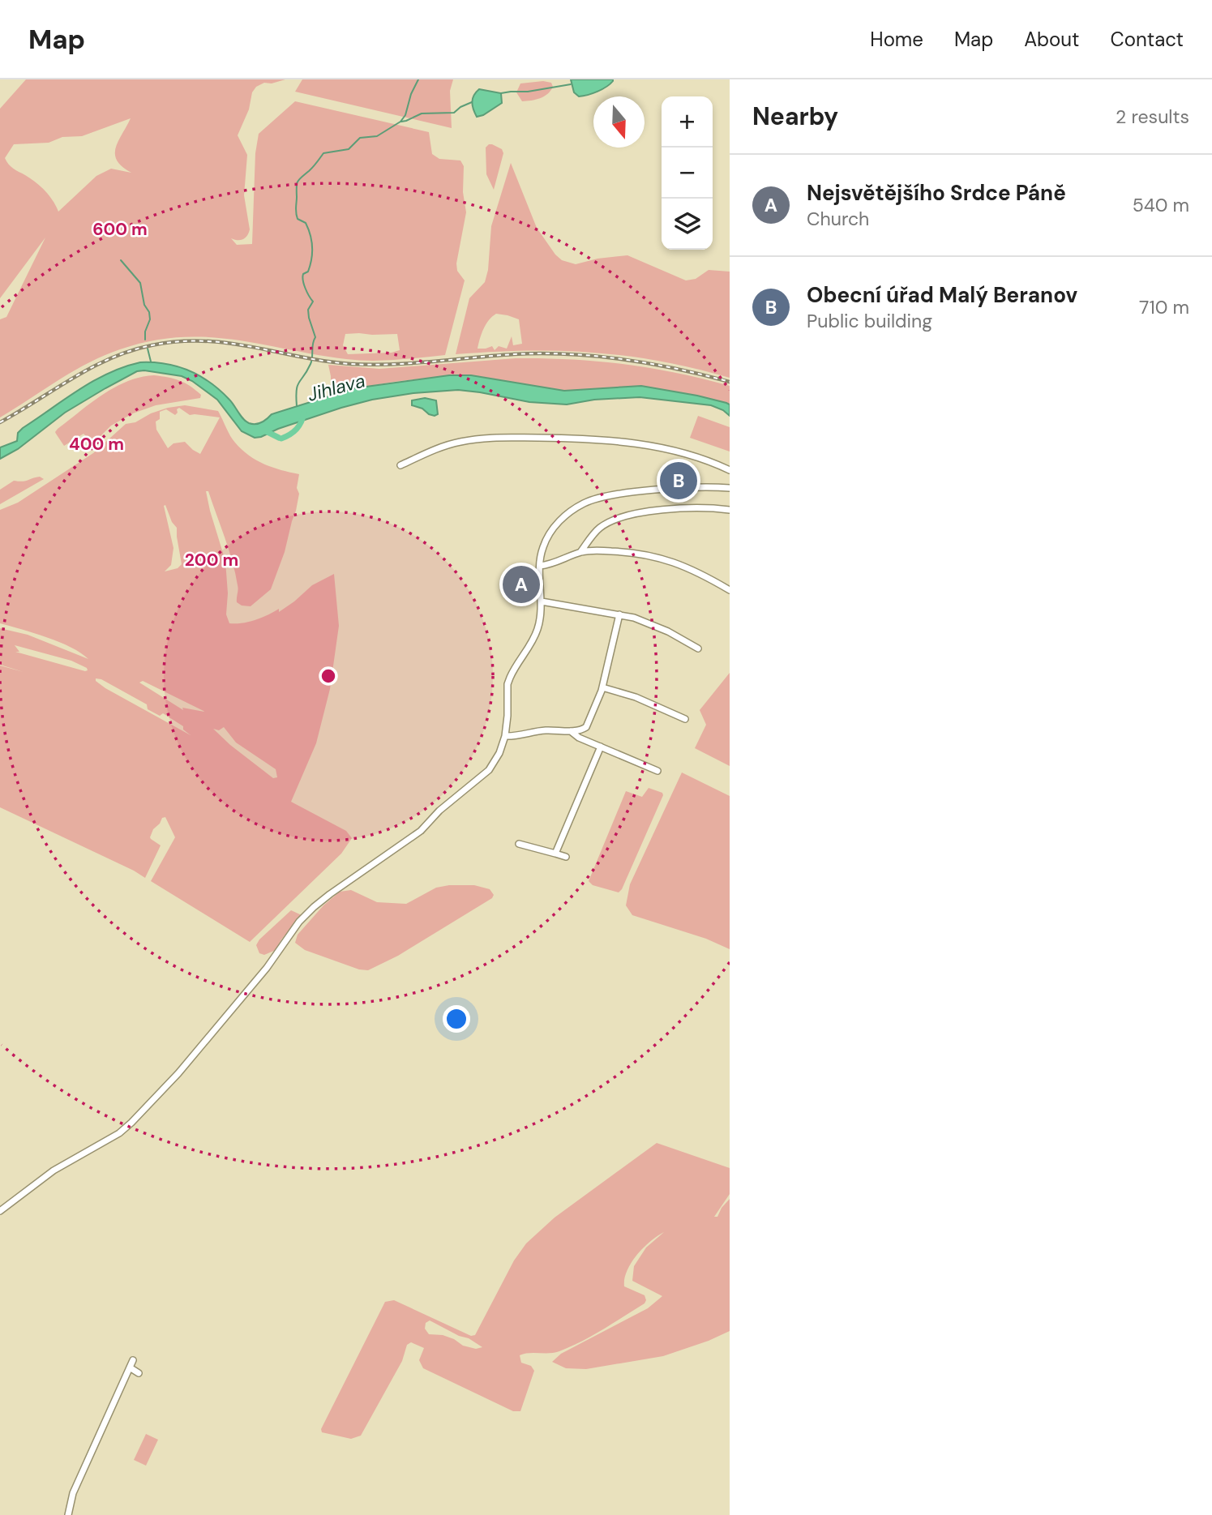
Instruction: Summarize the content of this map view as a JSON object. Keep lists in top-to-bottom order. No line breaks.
{"water":["Jihlava"],"north":"bottom","page":{"header":"Map","nav":["Home","Map","About","Contact"],"heading":["Nearby","2 results"],"map_buttons":["+","−"],"list":[{"mark":"A","name":"Nejsvětějšího Srdce Páně","note":"Church","value":"540 m"},{"mark":"B","name":"Obecní úřad Malý Beranov","note":"Public building","value":"710 m"}],"pins":["B","A"]},"rings":["600 m","400 m","200 m"]}
